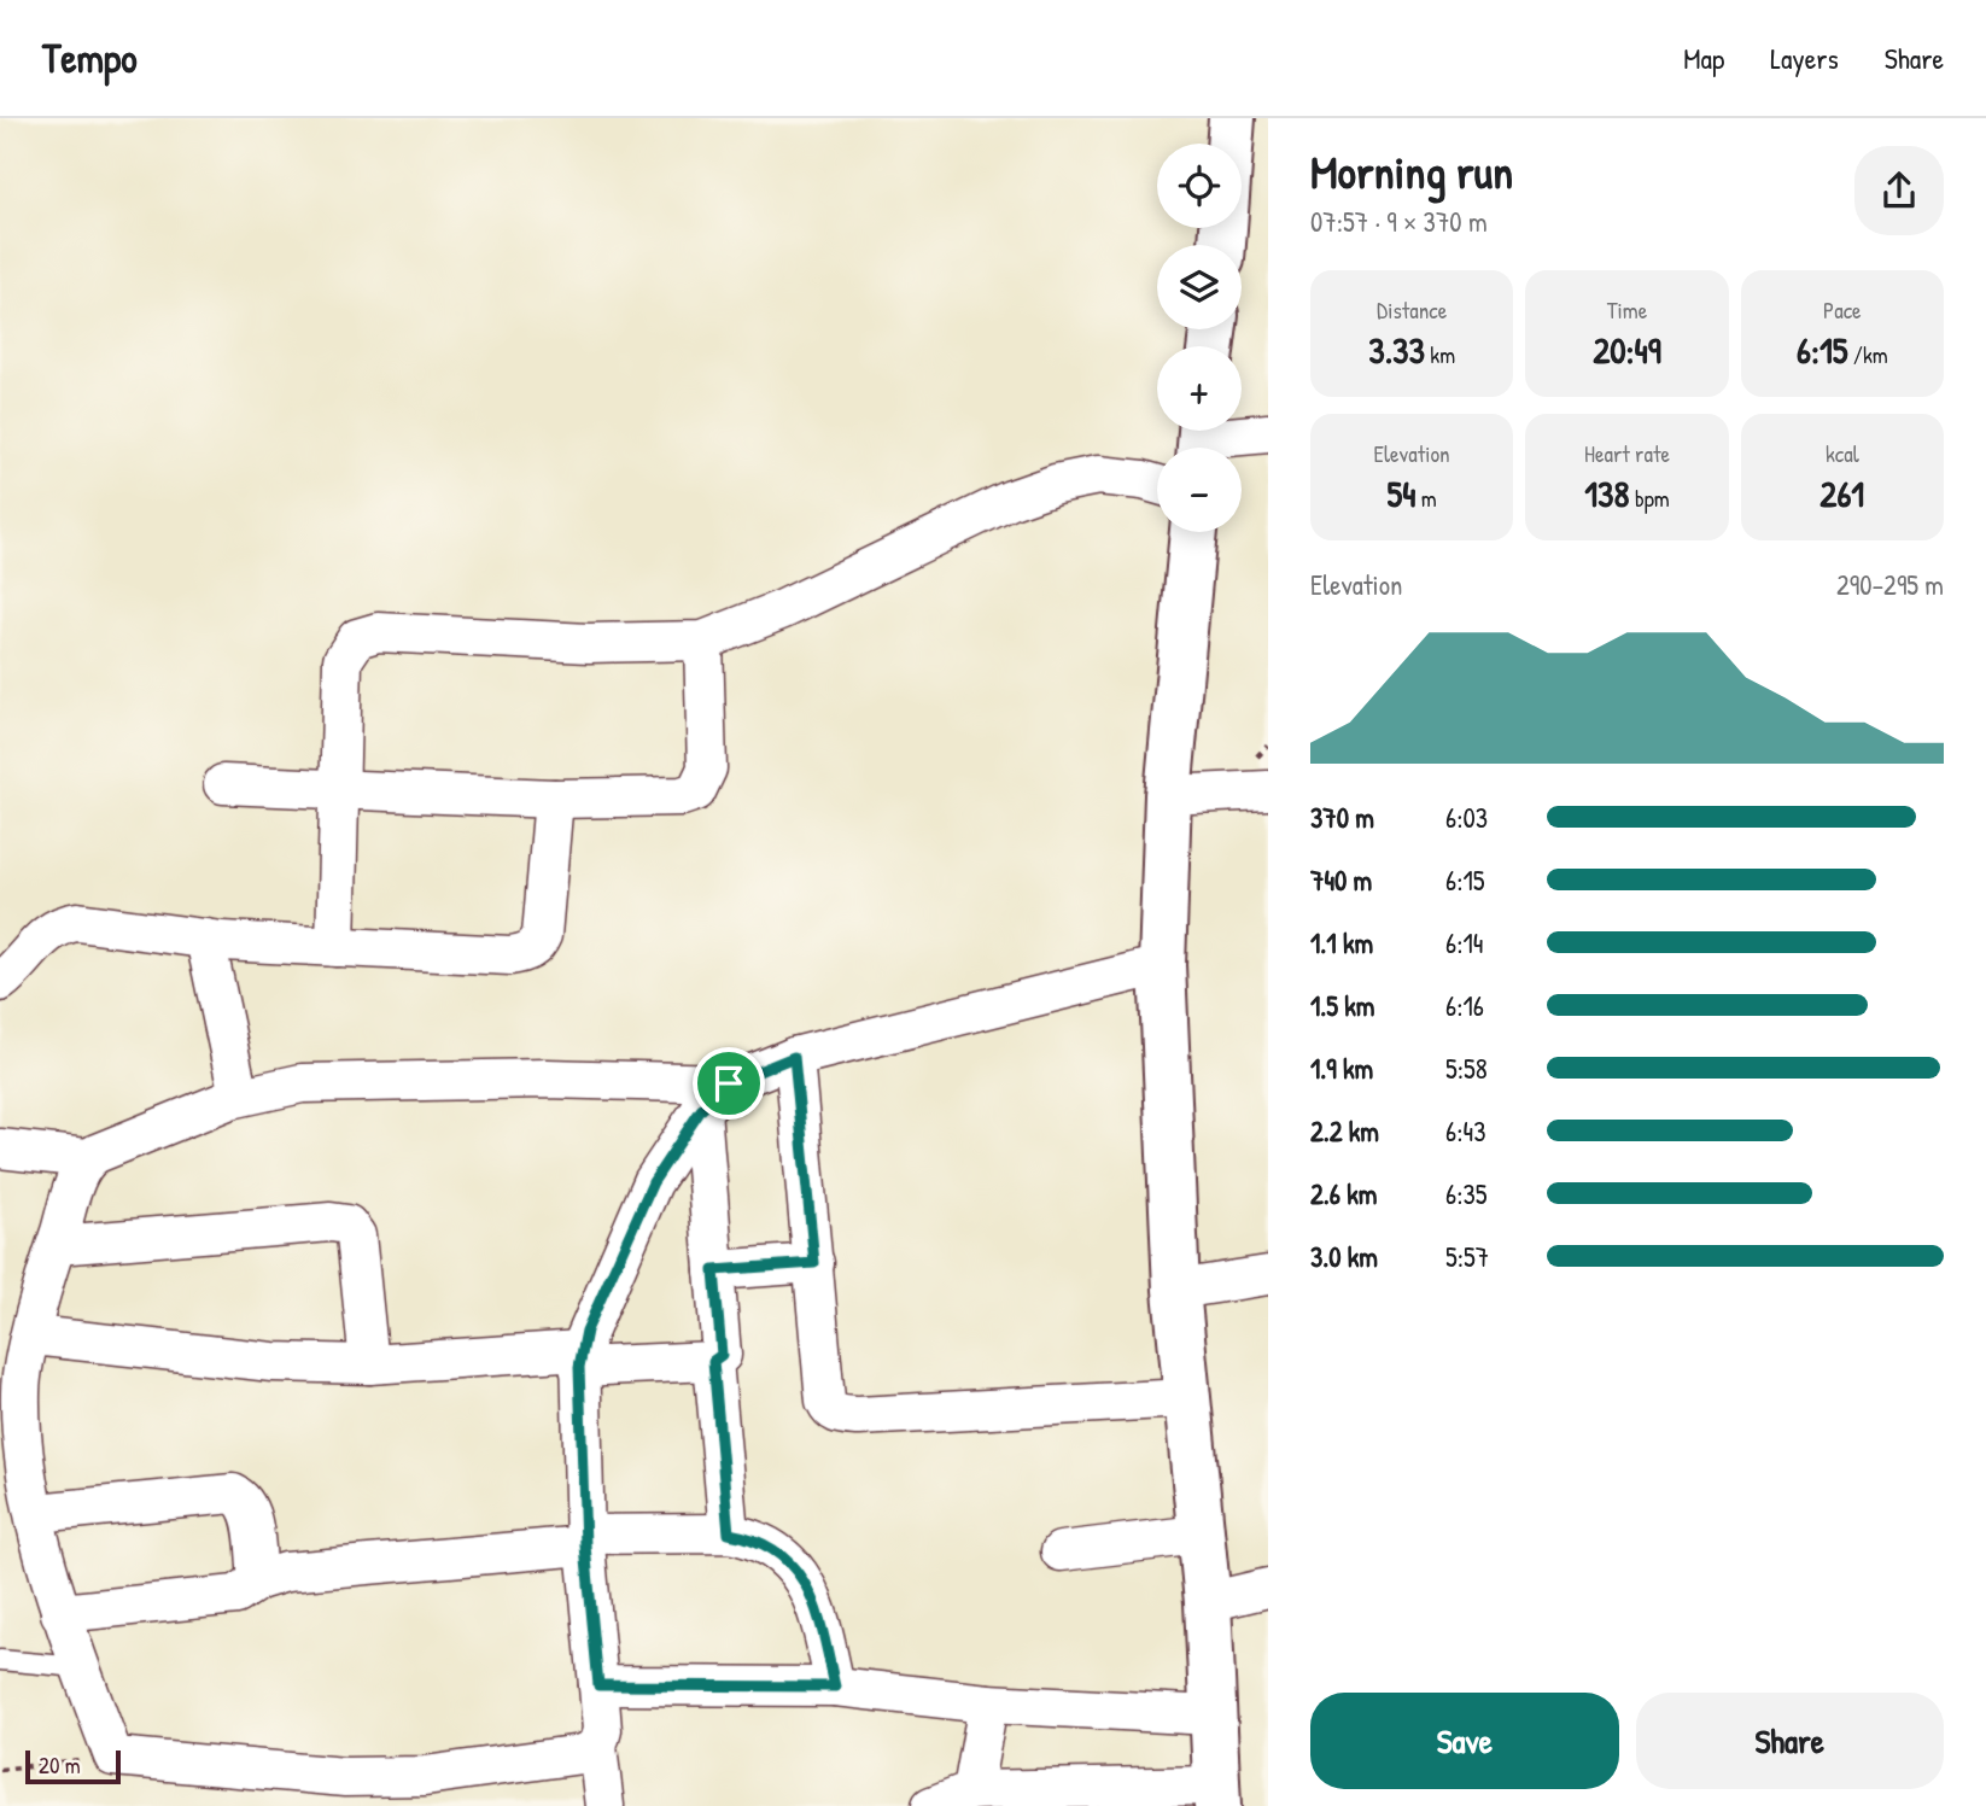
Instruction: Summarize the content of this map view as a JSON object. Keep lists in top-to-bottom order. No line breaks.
{"scale_bar":"20 m","page":{"header":"Tempo","nav":["Map","Layers","Share"],"heading":["Morning run","07:57 · 9 × 370 m"],"map_buttons":["+","−"],"stats":[["Distance","3.33 km"],["Time","20:49"],["Pace","6:15 /km"],["Elevation","54 m"],["Heart rate","138 bpm"],["kcal","261"]],"chart":["Elevation","290–295 m"],"list":[{"name":"370 m","note":"6:03"},{"name":"740 m","note":"6:15"},{"name":"1.1 km","note":"6:14"},{"name":"1.5 km","note":"6:16"},{"name":"1.9 km","note":"5:58"},{"name":"2.2 km","note":"6:43"},{"name":"2.6 km","note":"6:35"},{"name":"3.0 km","note":"5:57"}],"buttons":["Save","Share"],"scale":"20 m"}}
